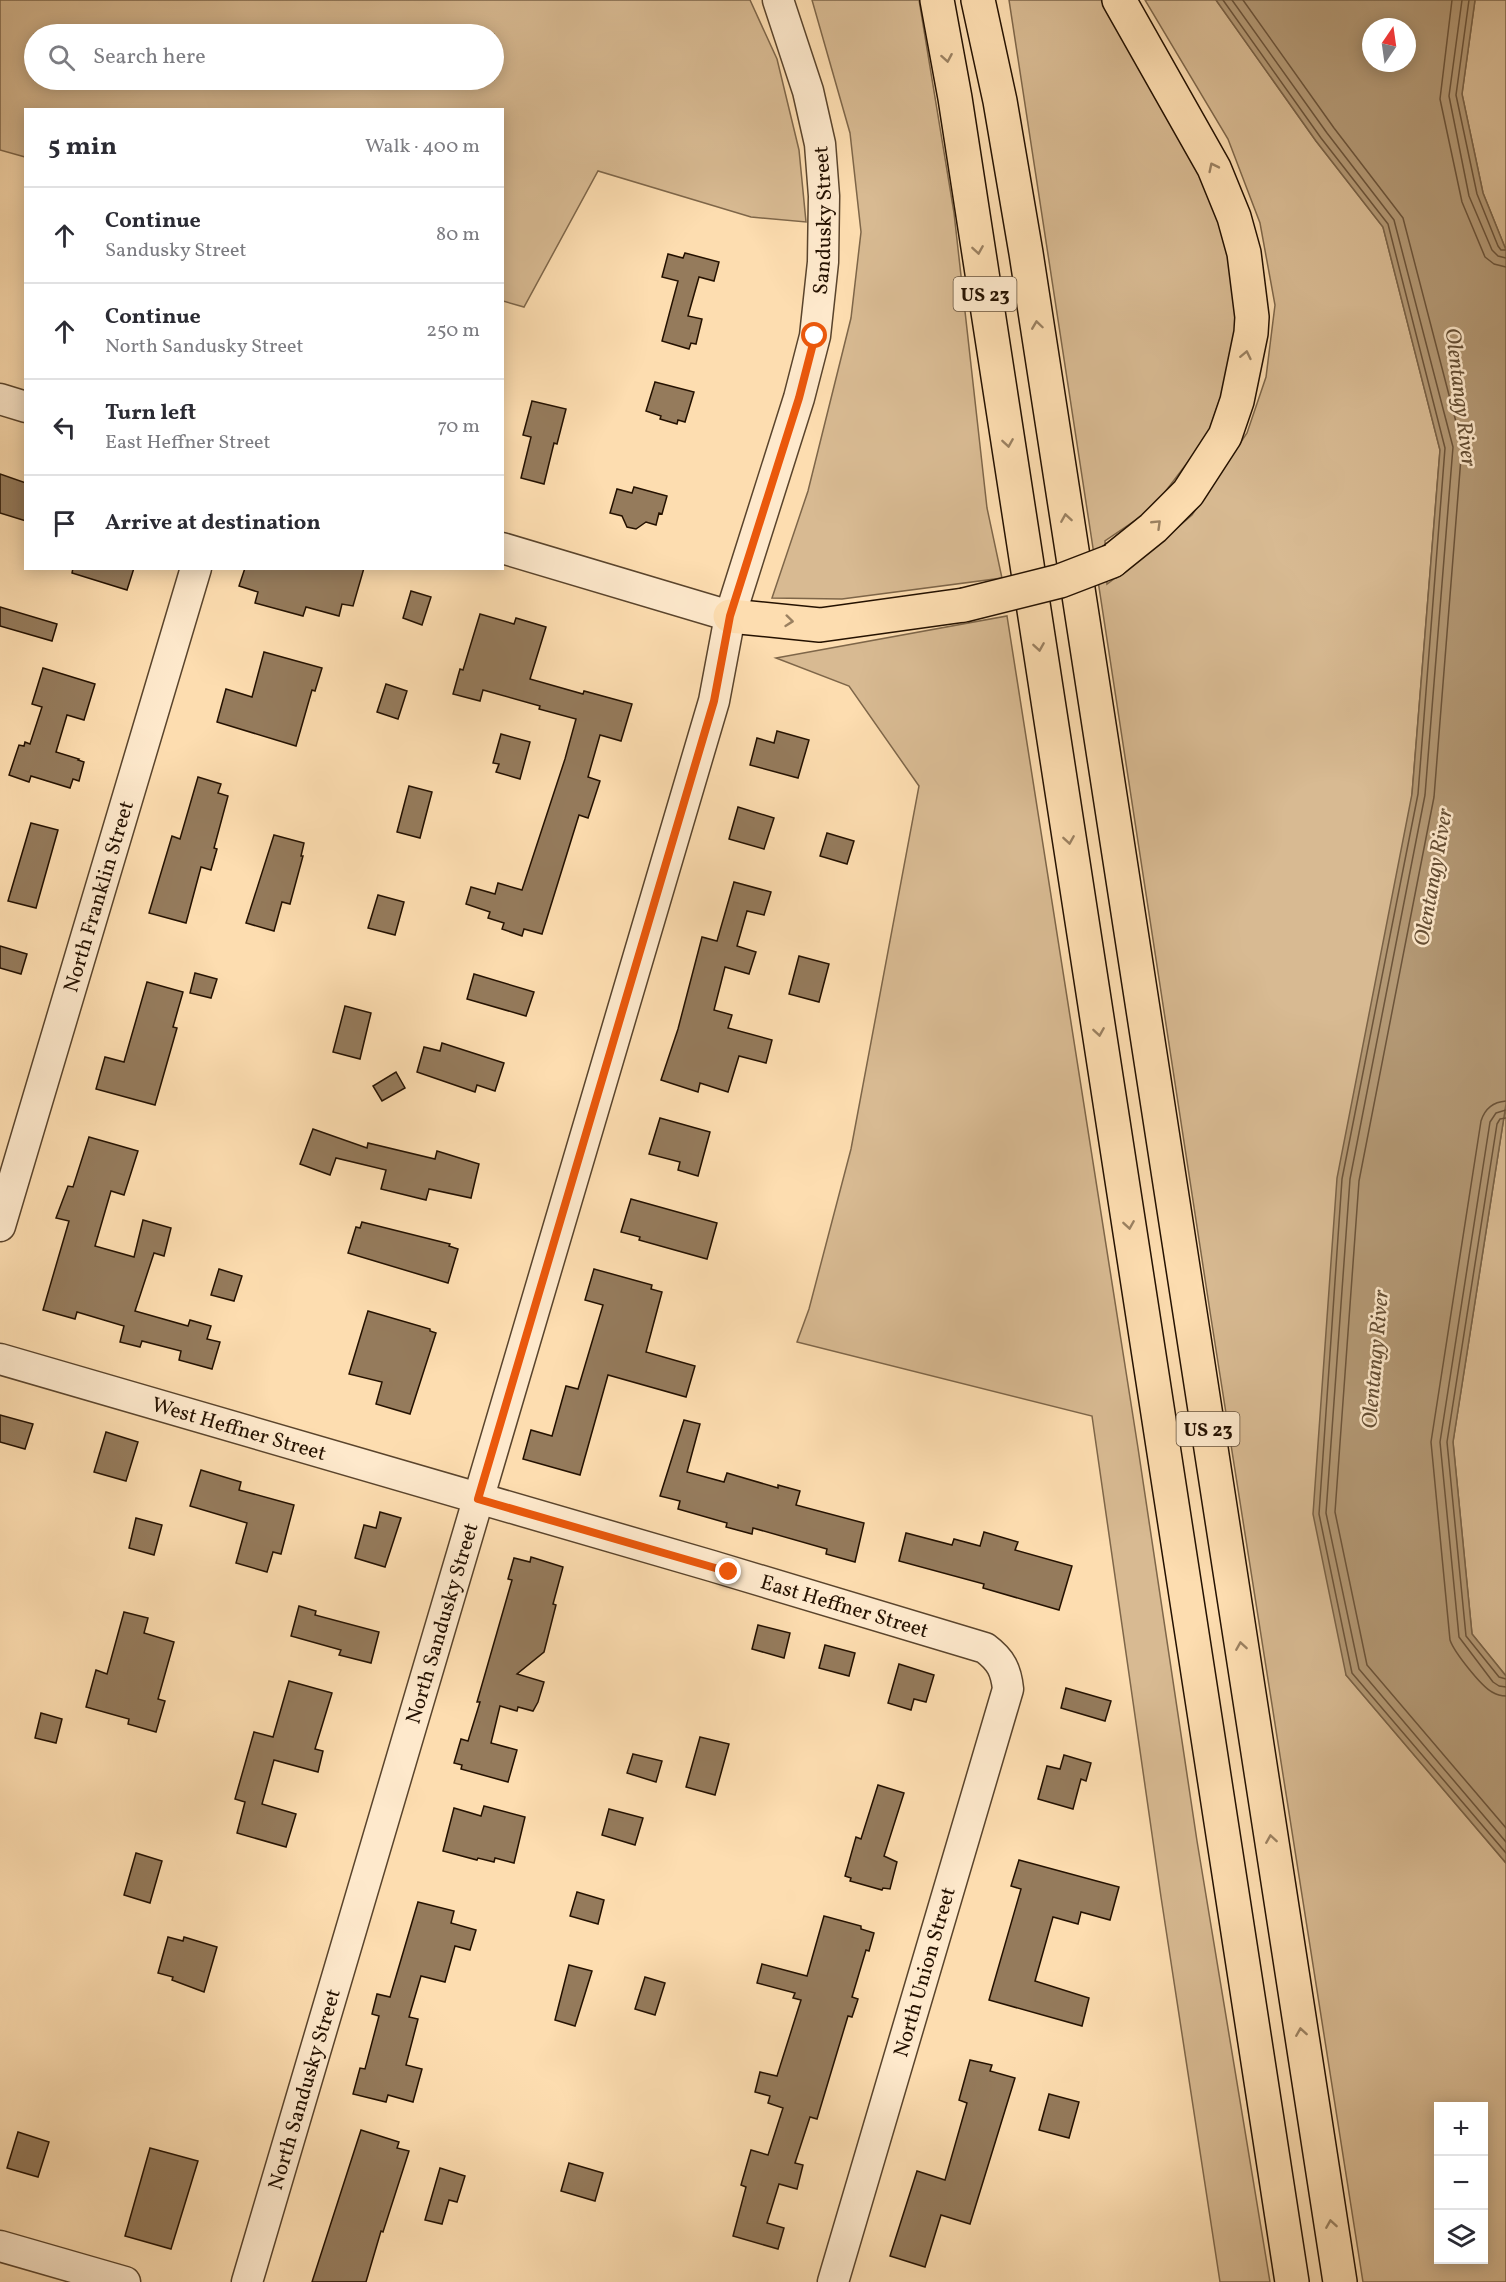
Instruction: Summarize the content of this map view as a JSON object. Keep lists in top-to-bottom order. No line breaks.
{"streets":{"highway":["US 23"],"street":["Sandusky Street","North Franklin Street","West Heffner Street","East Heffner Street","North Sandusky Street","North Union Street"]},"crossings":[["Sandusky Street","North Sandusky Street"],["West Heffner Street","East Heffner Street"],["West Heffner Street","North Sandusky Street"],["East Heffner Street","North Sandusky Street"],["East Heffner Street","North Union Street"]],"water":["Olentangy River"],"north":"top","page":{"search":"Search here","heading":["5 min","Walk · 400 m"],"list":[["Continue","Sandusky Street","80 m"],["Continue","North Sandusky Street","250 m"],["Turn left","East Heffner Street","70 m"],"Arrive at destination"],"map_buttons":["+","−"]}}
